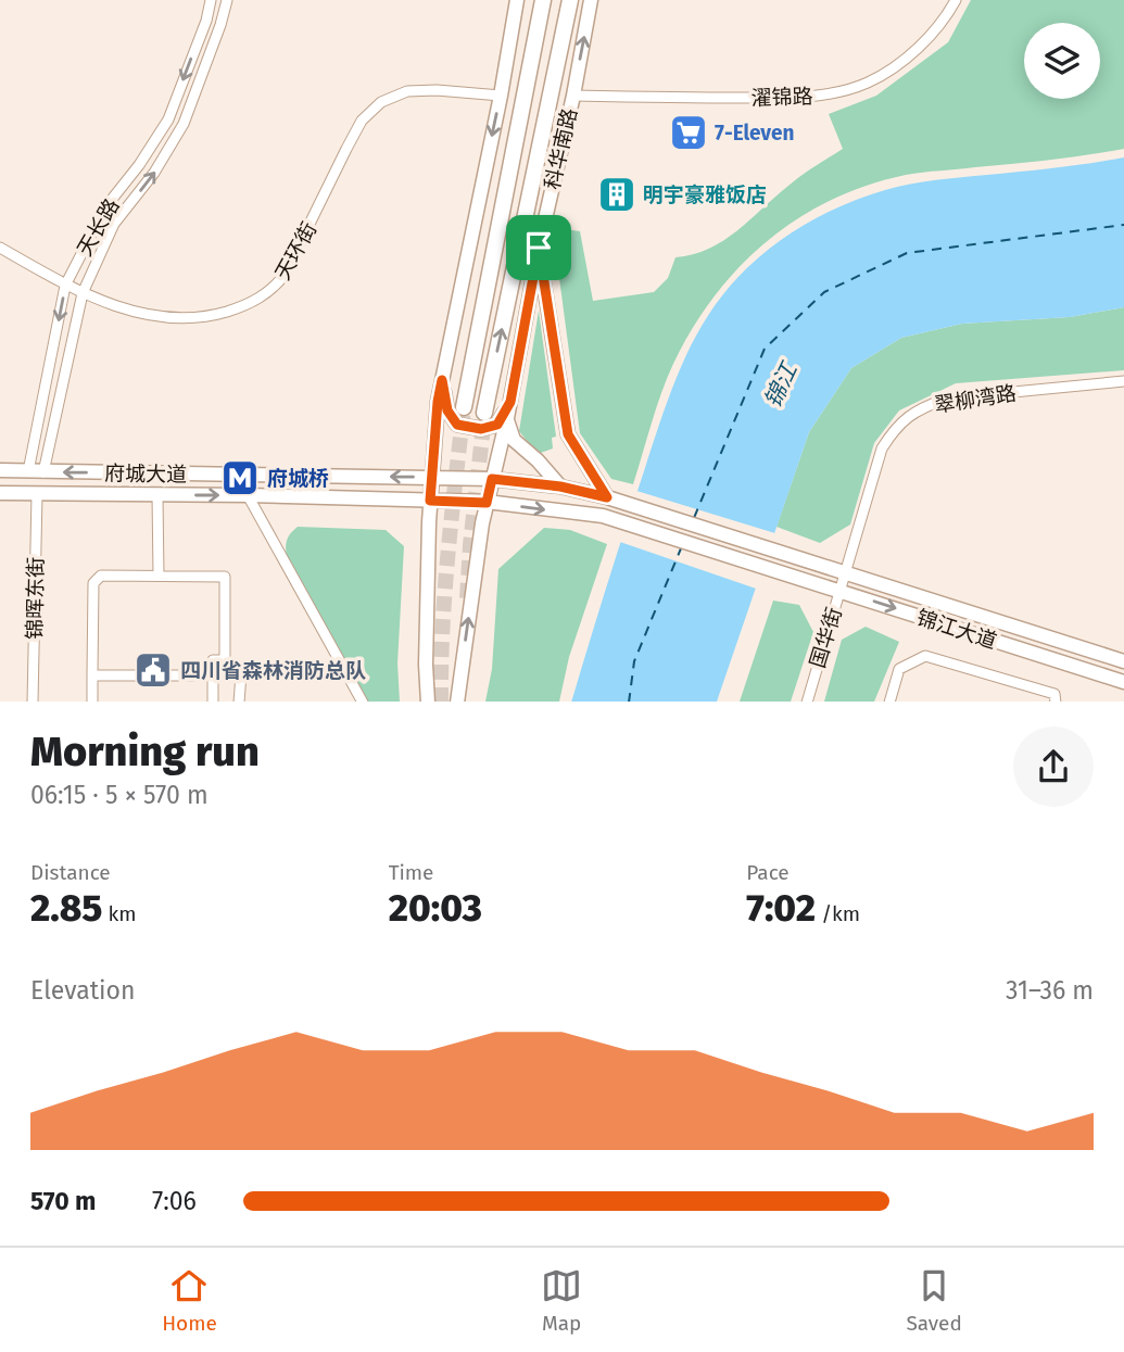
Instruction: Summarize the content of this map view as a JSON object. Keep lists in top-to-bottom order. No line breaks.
{"streets":{"highway":["科华南路"],"main road":["府城大道","锦江大道"],"street":["濯锦路","天长路","天环街","翠柳湾路","锦晖东街","国华街"]},"crossings":[["濯锦路","科华南路"],["科华南路","府城大道"],["天长路","天环街"],["天长路","府城大道"],["翠柳湾路","锦江大道"],["翠柳湾路","国华街"],["府城大道","锦晖东街"],["府城大道","锦江大道"],["锦江大道","国华街"]],"water":["锦江"],"places":{"supermarket":["7-Eleven"],"building":["明宇豪雅饭店"],"metro station":["府城桥"],"public building":["四川省森林消防总队"]},"page":{"heading":["Morning run","06:15 · 5 × 570 m"],"stats":[["Distance","2.85 km"],["Time","20:03"],["Pace","7:02 /km"]],"chart":["Elevation","31–36 m"],"list":[{"name":"570 m","note":"7:06"}],"tabs":["Home","Map","Saved"]}}
